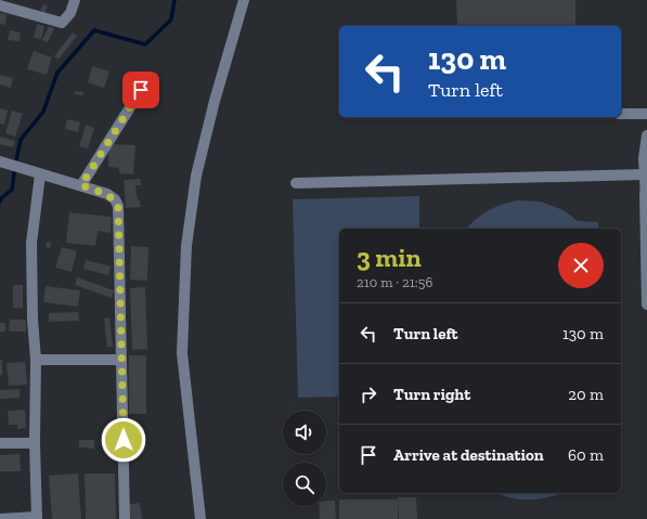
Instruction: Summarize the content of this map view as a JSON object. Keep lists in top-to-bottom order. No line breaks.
{"page":{"turn":["130 m","Turn left"],"heading":["3 min","210 m · 21:56"],"list":[{"name":"Turn left","value":"130 m"},{"name":"Turn right","value":"20 m"},{"name":"Arrive at destination","value":"60 m"}]}}
